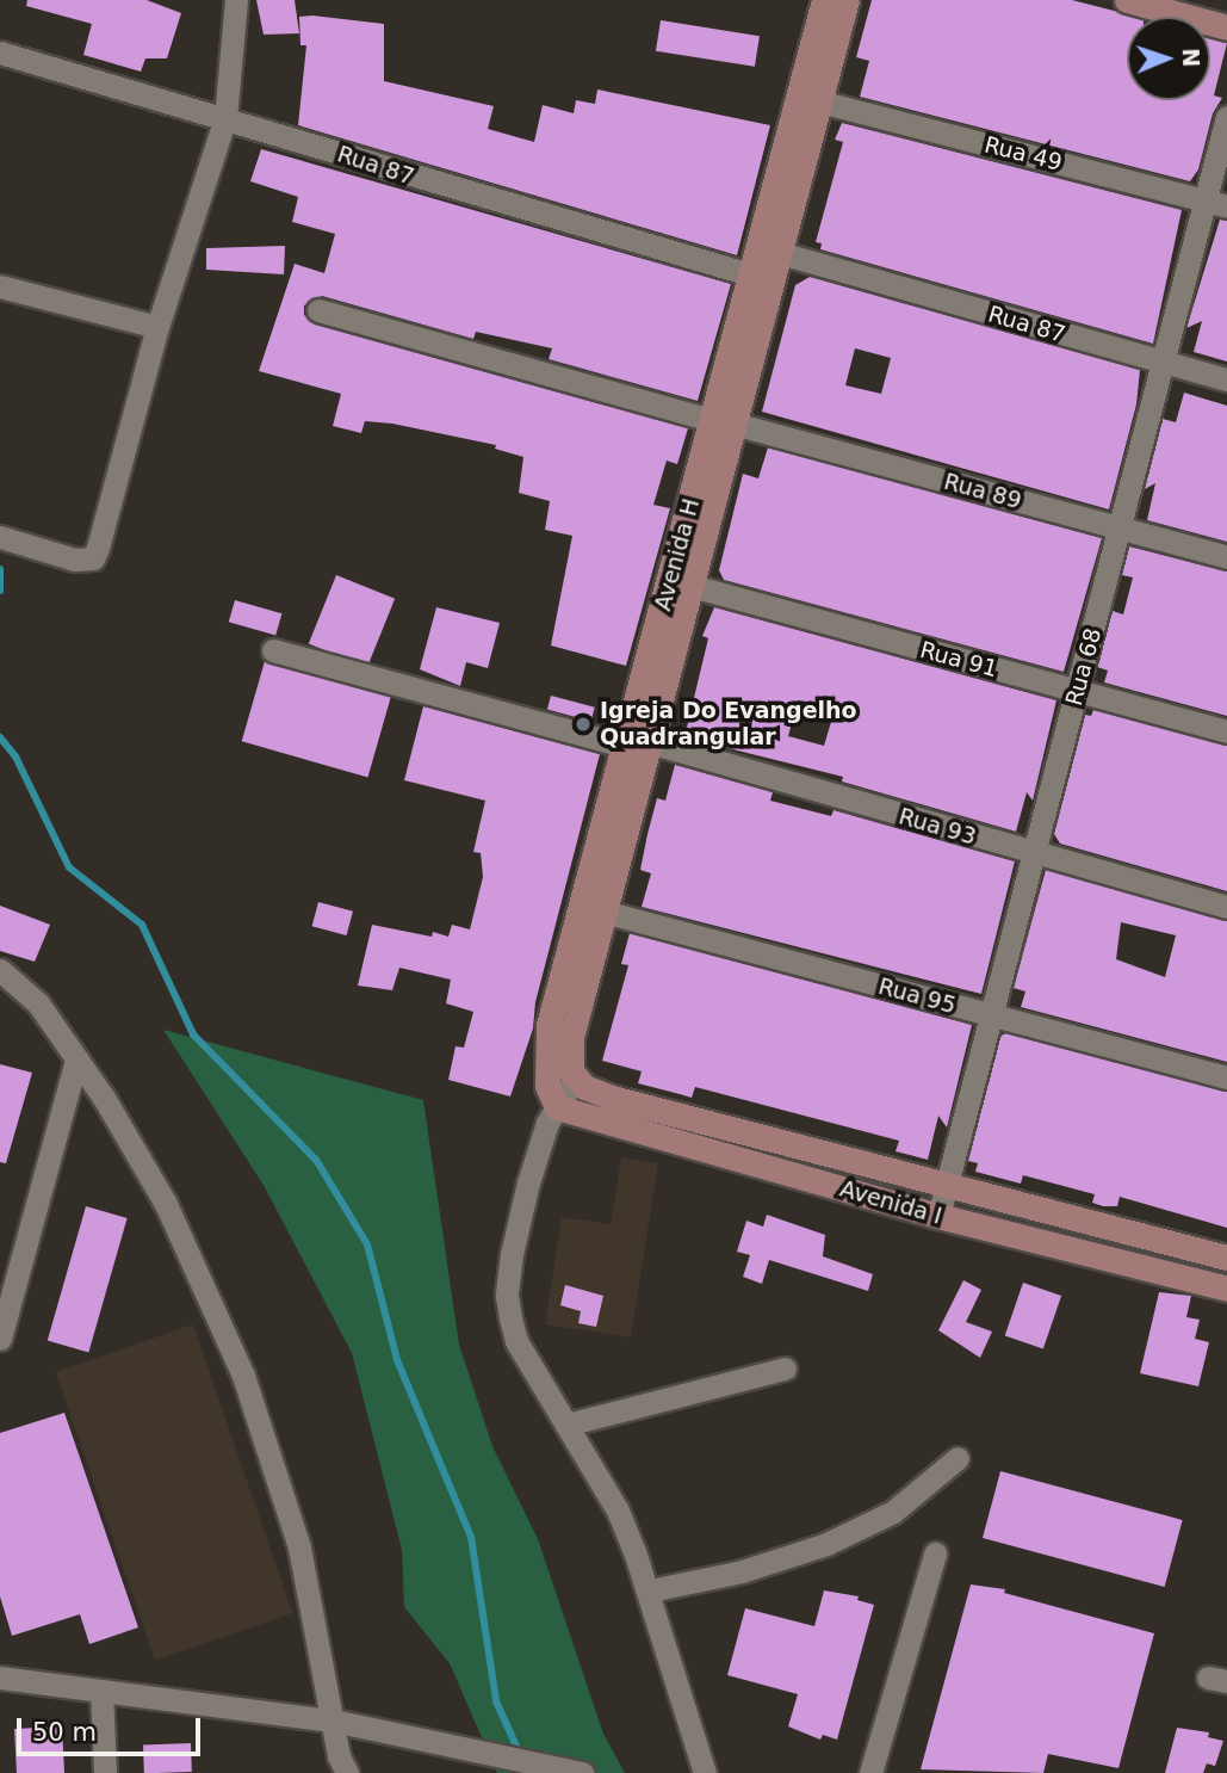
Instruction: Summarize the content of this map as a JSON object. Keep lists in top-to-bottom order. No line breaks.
{"streets":{"street":["Rua 49","Rua 87","Rua 89","Avenida H","Rua 91","Rua 68","Rua 93","Rua 95","Avenida I"]},"crossings":[["Rua 49","Avenida H"],["Rua 49","Rua 68"],["Rua 87","Avenida H"],["Rua 87","Rua 68"],["Rua 89","Avenida H"],["Rua 89","Rua 68"],["Avenida H","Rua 91"],["Avenida H","Rua 93"],["Avenida H","Rua 95"],["Avenida H","Avenida I"],["Rua 91","Rua 68"],["Rua 68","Rua 93"],["Rua 68","Rua 95"],["Rua 68","Avenida I"]],"places":["Igreja Do Evangelho Quadrangular"],"scale_bar":"50 m","north":"right"}
